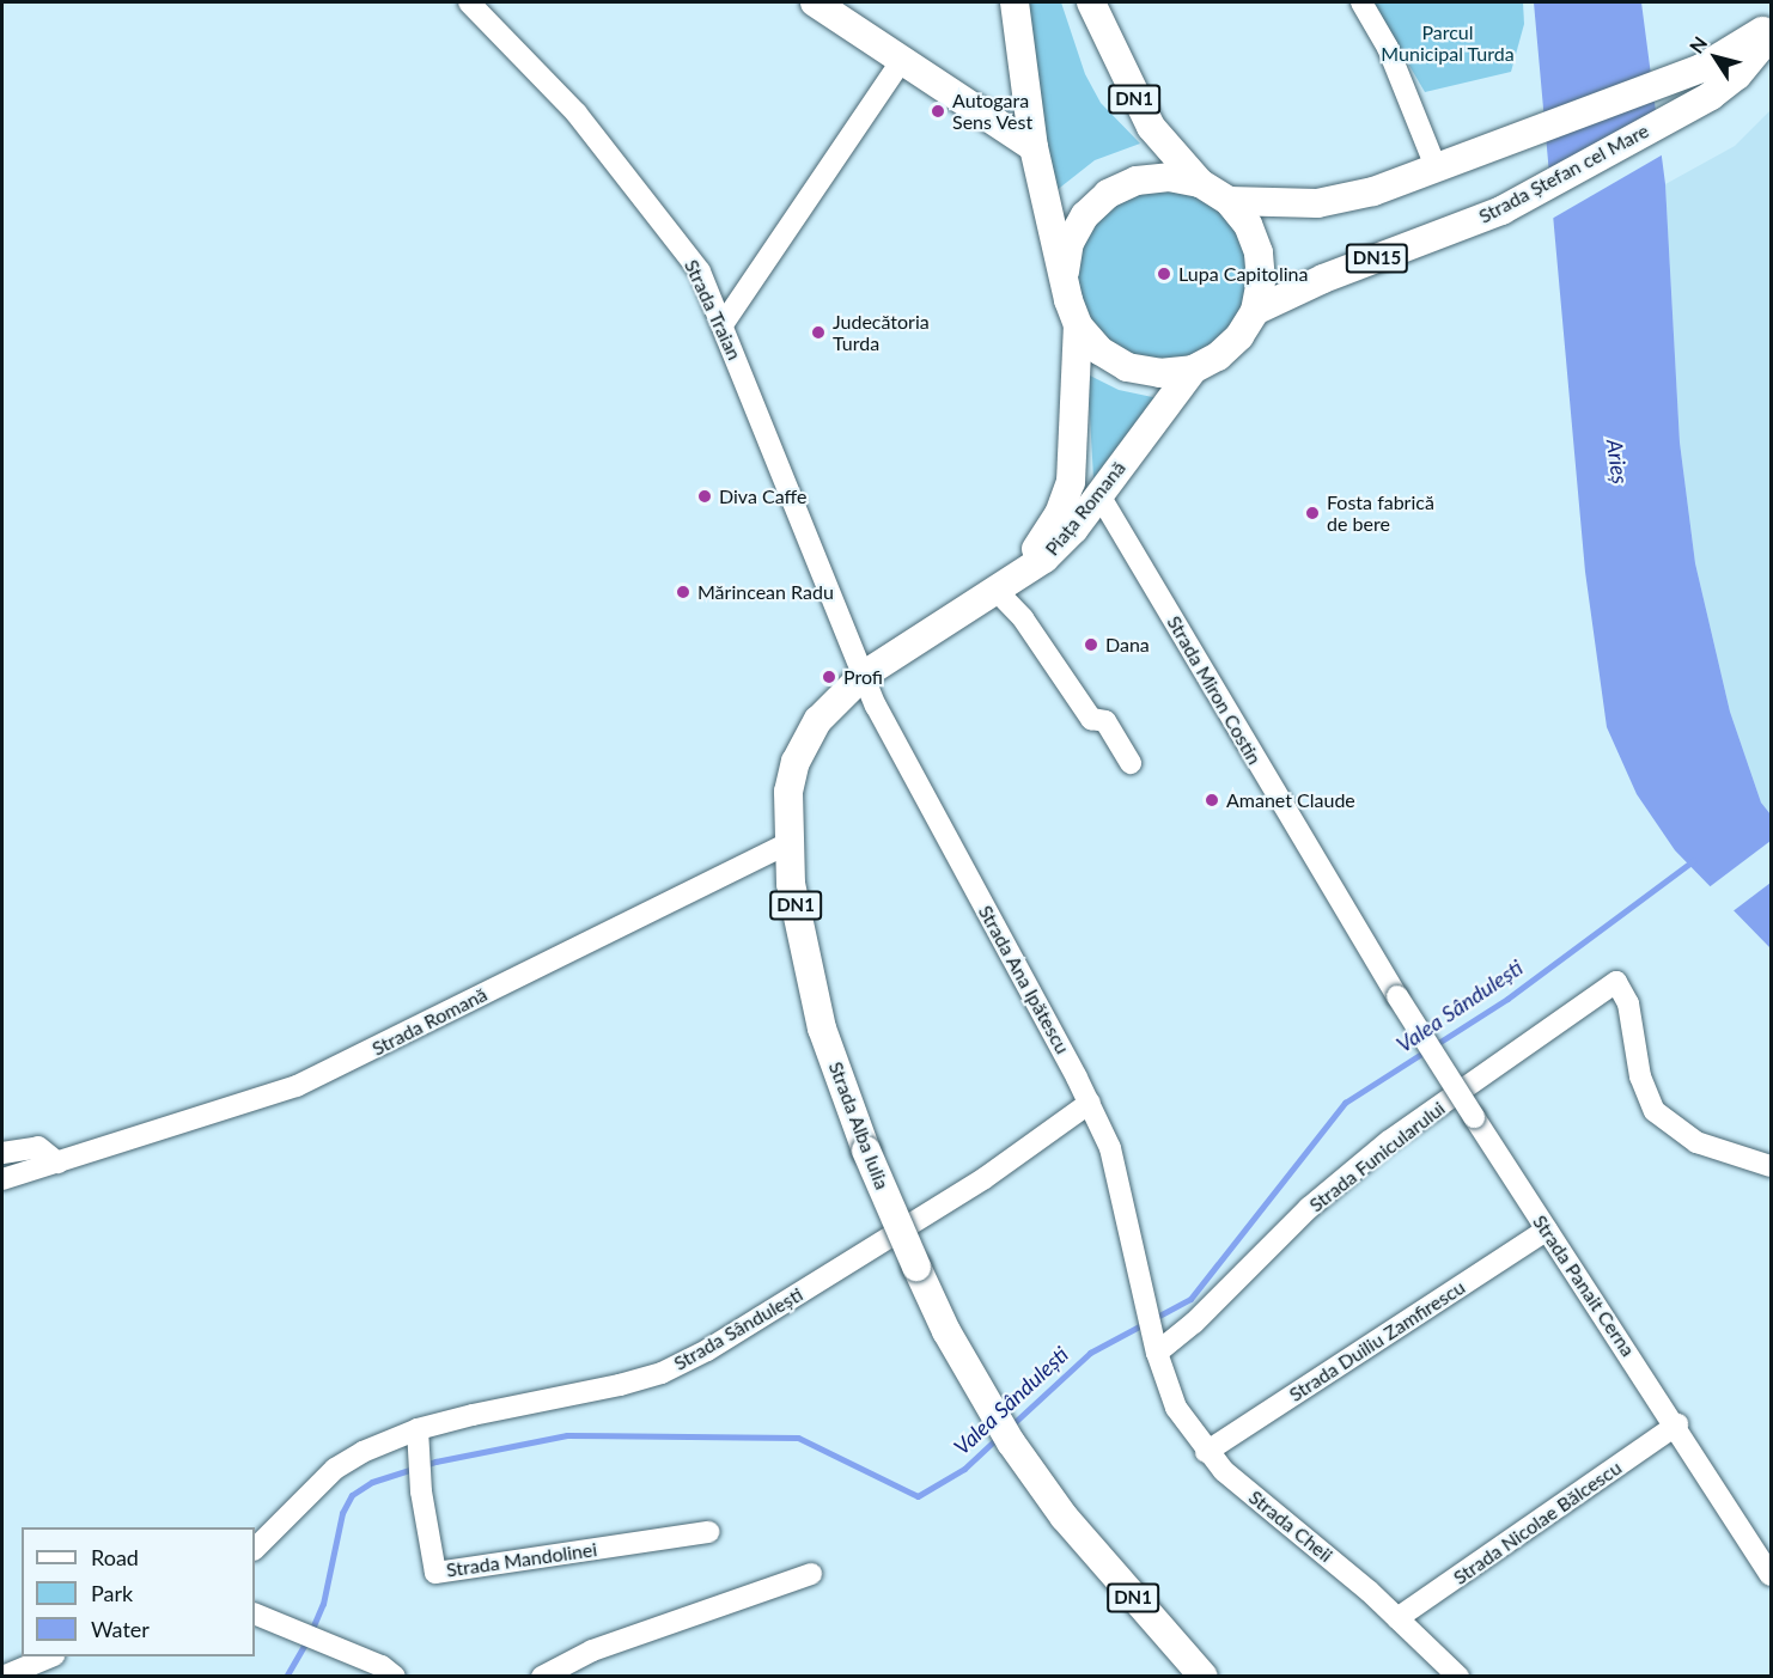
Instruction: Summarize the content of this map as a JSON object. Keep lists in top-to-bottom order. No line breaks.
{"streets":{"main road":["DN1","Strada Ștefan cel Mare","DN15","Piața Romană","Strada Alba Iulia"],"street":["Strada Traian","Strada Miron Costin","Strada Ana Ipătescu","Strada Romană","Strada Funicularului","Strada Panait Cerna","Strada Sândulești","Strada Duiliu Zamfirescu","Strada Nicolae Bălcescu","Strada Cheii","Strada Mandolinei"]},"crossings":[["Strada Ștefan cel Mare","Piața Romană"],["Strada Traian","Strada Ana Ipătescu"],["Strada Traian","Strada Alba Iulia"],["Piața Romană","Strada Miron Costin"],["Piața Romană","Strada Alba Iulia"],["Strada Miron Costin","Strada Panait Cerna"],["Strada Ana Ipătescu","Strada Alba Iulia"],["Strada Ana Ipătescu","Strada Sândulești"],["Strada Ana Ipătescu","Strada Cheii"],["Strada Romană","Strada Alba Iulia"],["Strada Funicularului","Strada Cheii"],["Strada Panait Cerna","Strada Duiliu Zamfirescu"],["Strada Panait Cerna","Strada Nicolae Bălcescu"],["Strada Sândulești","Strada Mandolinei"],["Strada Duiliu Zamfirescu","Strada Cheii"],["Strada Nicolae Bălcescu","Strada Cheii"]],"water":["Arieș","Valea Sândulești"],"parks":["Parcul Municipal Turda"],"places":["Autogara Sens Vest","Lupa Capitolina","Judecătoria Turda","Diva Caffe","Fosta fabrică de bere","Mărincean Radu","Dana","Profi","Amanet Claude"],"legend":["Road","Park","Water"],"north":"top left"}
